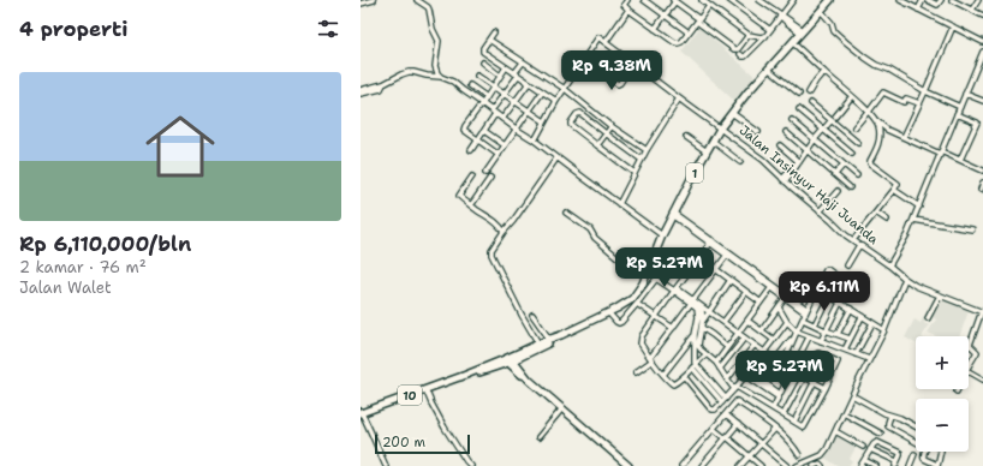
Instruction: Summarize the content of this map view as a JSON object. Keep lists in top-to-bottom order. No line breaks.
{"streets":{"highway":["1","Jalan Insinyur Haji Juanda","10"]},"crossings":[["Jalan Insinyur Haji Juanda","10"]],"scale_bar":"200 m","page":{"heading":"4 properti","price":["Rp 9.38M","Rp 5.27M","Rp 6.11M","Rp 5.27M"],"list":[{"name":"Rp 6,110,000/bln","note":"2 kamar · 76 m² · Jalan Walet"}],"map_buttons":["+","−"],"scale":"200 m"}}
